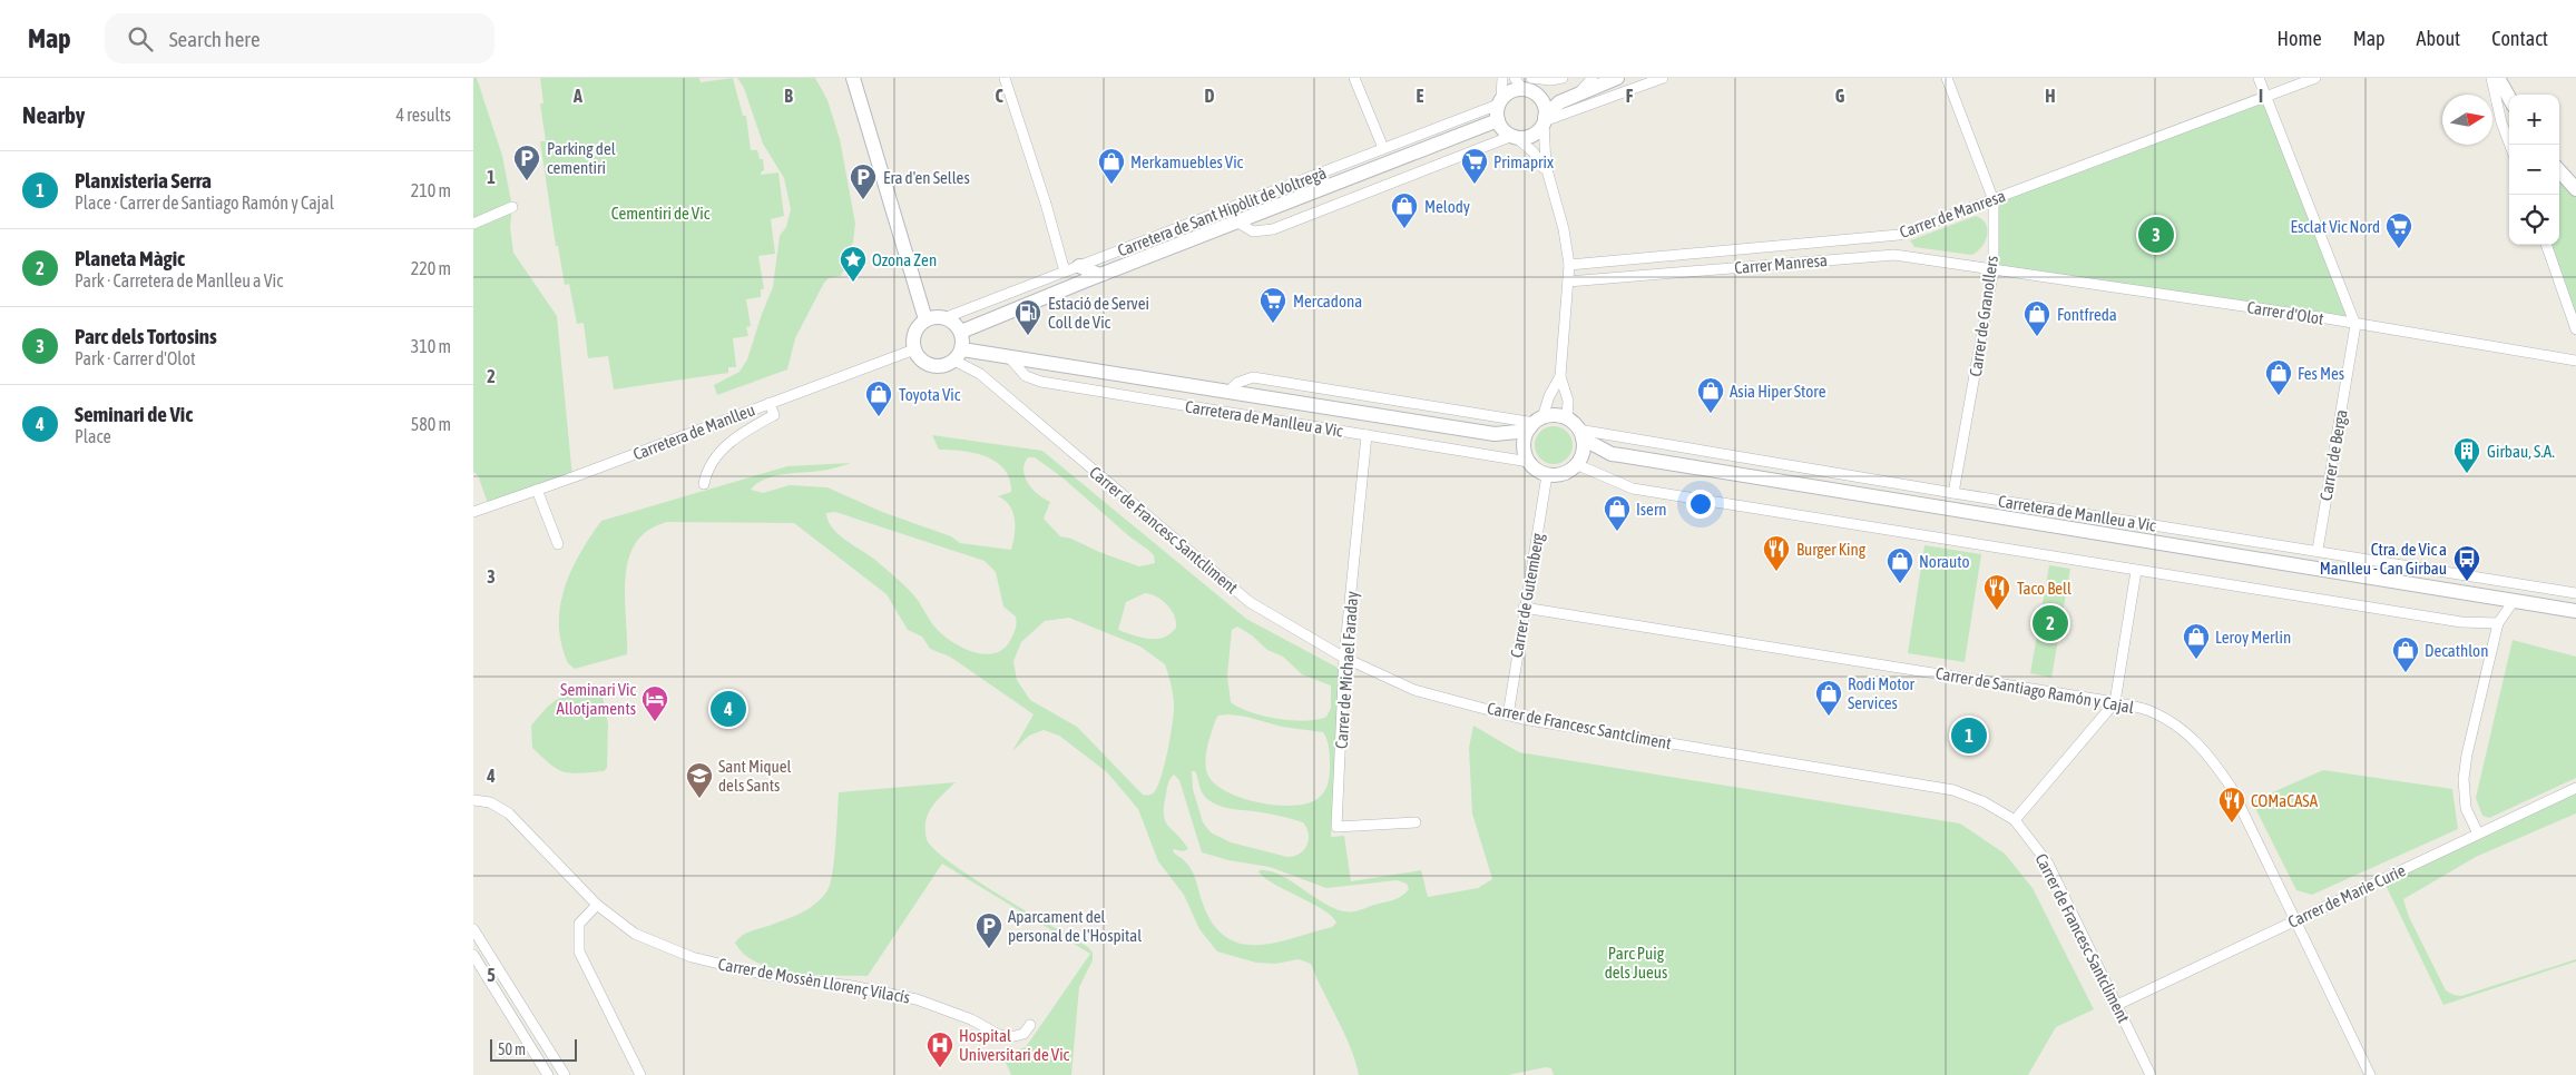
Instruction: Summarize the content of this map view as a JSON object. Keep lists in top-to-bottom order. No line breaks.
{"streets":{"street":["Carretera de Sant Hipòlit de Voltregà","Carrer de Manresa","Carrer Manresa","Carrer d'Olot","Carrer de Granollers","Carretera de Manlleu a Vic","Carretera de Manlleu","Carrer de Berga","Carrer de Francesc Santcliment","Carrer de Gutemberg","Carrer de Michael Faraday","Carrer de Santiago Ramón y Cajal","Carrer de Marie Curie","Carrer de Mossèn Llorenç Vilacís"]},"crossings":[["Carretera de Sant Hipòlit de Voltregà","Carretera de Manlleu a Vic"],["Carretera de Sant Hipòlit de Voltregà","Carretera de Manlleu"],["Carretera de Sant Hipòlit de Voltregà","Carrer de Francesc Santcliment"],["Carrer de Manresa","Carrer de Granollers"],["Carrer Manresa","Carrer d'Olot"],["Carrer Manresa","Carrer de Granollers"],["Carrer d'Olot","Carrer de Granollers"],["Carrer d'Olot","Carrer de Berga"],["Carrer de Granollers","Carretera de Manlleu a Vic"],["Carretera de Manlleu a Vic","Carretera de Manlleu"],["Carretera de Manlleu a Vic","Carrer de Berga"],["Carretera de Manlleu a Vic","Carrer de Francesc Santcliment"],["Carretera de Manlleu a Vic","Carrer de Gutemberg"],["Carretera de Manlleu a Vic","Carrer de Michael Faraday"],["Carretera de Manlleu","Carrer de Francesc Santcliment"],["Carrer de Francesc Santcliment","Carrer de Gutemberg"],["Carrer de Francesc Santcliment","Carrer de Michael Faraday"],["Carrer de Francesc Santcliment","Carrer de Marie Curie"],["Carrer de Gutemberg","Carrer de Santiago Ramón y Cajal"],["Carrer de Santiago Ramón y Cajal","Carrer de Marie Curie"]],"parks":["Cementiri de Vic","Parc Puig dels Jueus"],"places":{"parking":["Parking del cementiri","Era d'en Selles","Aparcament del personal de l'Hospital"],"shop":["Merkamuebles Vic","Melody","Fontfreda","Fes Mes","Asia Hiper Store","Toyota Vic","Isern","Norauto","Leroy Merlin","Decathlon","Rodi Motor Services"],"supermarket":["Primaprix","Esclat Vic Nord","Mercadona"],"place":["Ozona Zen"],"fuel station":["Estació de Servei Coll de Vic"],"building":["Girbau, S.A."],"restaurant":["Burger King","Taco Bell","COMaCASA"],"bus stop":["Ctra. de Vic a Manlleu - Can Girbau"],"hotel":["Seminari Vic Allotjaments"],"school or university":["Sant Miquel dels Sants"],"hospital":["Hospital Universitari de Vic"]},"scale_bar":"50 m","north":"right","page":{"header":"Map","search":"Search here","nav":["Home","Map","About","Contact"],"heading":["Nearby","4 results"],"map_buttons":["+","−"],"list":[{"mark":"1","name":"Planxisteria Serra","note":"Place · Carrer de Santiago Ramón y Cajal","value":"210 m"},{"mark":"2","name":"Planeta Màgic","note":"Park · Carretera de Manlleu a Vic","value":"220 m"},{"mark":"3","name":"Parc dels Tortosins","note":"Park · Carrer d'Olot","value":"310 m"},{"mark":"4","name":"Seminari de Vic","note":"Place","value":"580 m"}],"pins":["3","2","4","1"],"scale":"50 m"},"grid":{"columns":["A","B","C","D","E","F","G","H","I"],"rows":["1","2","3","4","5"]}}
